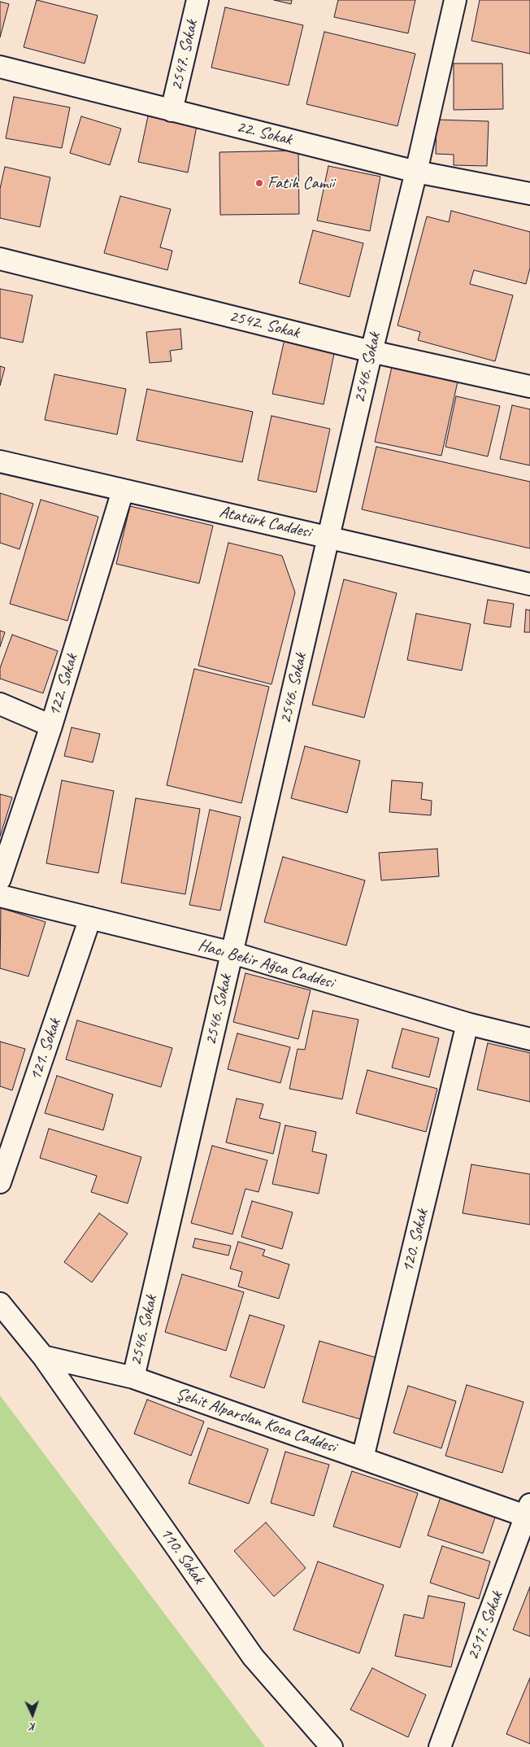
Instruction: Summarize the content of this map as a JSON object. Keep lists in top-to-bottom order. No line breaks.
{"streets":{"street":["2547. Sokak","22. Sokak","2542. Sokak","2546. Sokak","Atatürk Caddesi","122. Sokak","Hacı Bekir Ağca Caddesi","121. Sokak","120. Sokak","Şehit Alparslan Koca Caddesi","110. Sokak","2517. Sokak"]},"crossings":[["2547. Sokak","22. Sokak"],["22. Sokak","2546. Sokak"],["2542. Sokak","2546. Sokak"],["2546. Sokak","Atatürk Caddesi"],["2546. Sokak","Hacı Bekir Ağca Caddesi"],["2546. Sokak","Şehit Alparslan Koca Caddesi"],["Atatürk Caddesi","122. Sokak"],["Hacı Bekir Ağca Caddesi","121. Sokak"],["Hacı Bekir Ağca Caddesi","120. Sokak"],["120. Sokak","Şehit Alparslan Koca Caddesi"],["Şehit Alparslan Koca Caddesi","110. Sokak"],["Şehit Alparslan Koca Caddesi","2517. Sokak"]],"places":["Fatih Camii"],"north":"bottom"}
